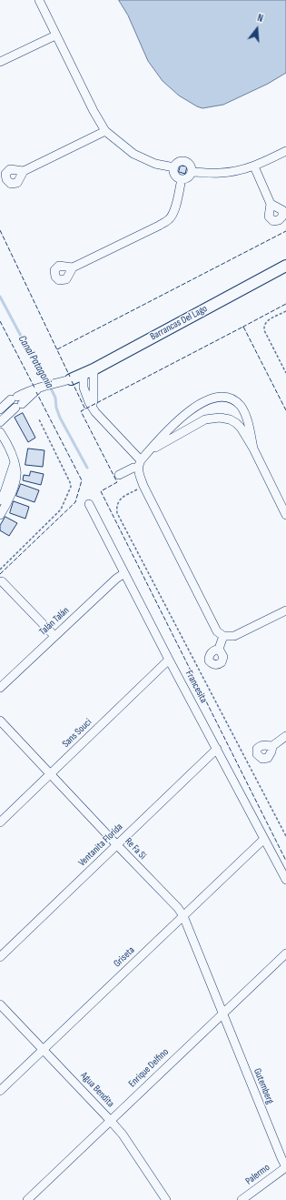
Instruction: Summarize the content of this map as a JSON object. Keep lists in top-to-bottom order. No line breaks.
{"streets":{"street":["Barrancas Del Lago","Talán Talán","Francesita","Sans Souci","Ventanita Florida","Re Fa Si","Griseta","Enrique Delfino","Gutemberg","Agua Bendita","Palermo"]},"crossings":[["Talán Talán","Francesita"],["Francesita","Sans Souci"],["Francesita","Ventanita Florida"],["Francesita","Griseta"],["Sans Souci","Re Fa Si"],["Ventanita Florida","Re Fa Si"],["Re Fa Si","Griseta"],["Re Fa Si","Enrique Delfino"],["Re Fa Si","Gutemberg"],["Griseta","Agua Bendita"],["Enrique Delfino","Gutemberg"],["Enrique Delfino","Agua Bendita"],["Gutemberg","Palermo"]],"water":["Canal Patagonia"],"north":"top"}
